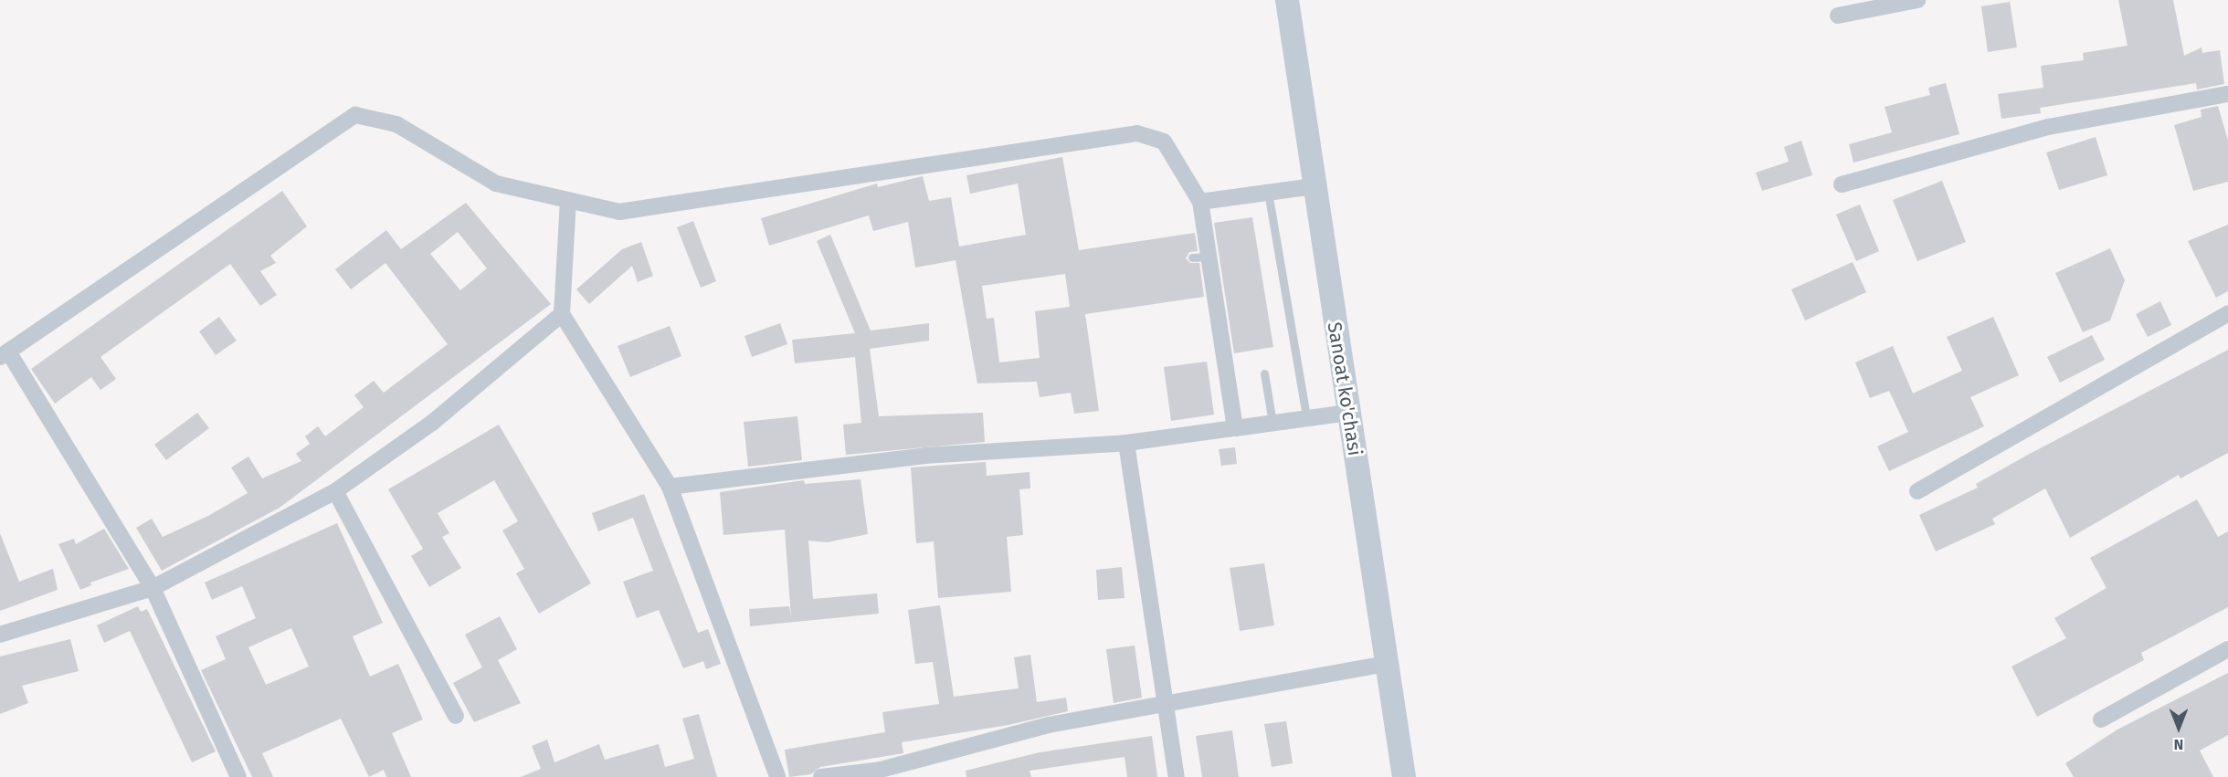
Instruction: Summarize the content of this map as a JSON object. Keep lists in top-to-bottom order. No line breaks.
{"streets":{"main road":["Sanoat ko'chasi"]},"north":"bottom"}
